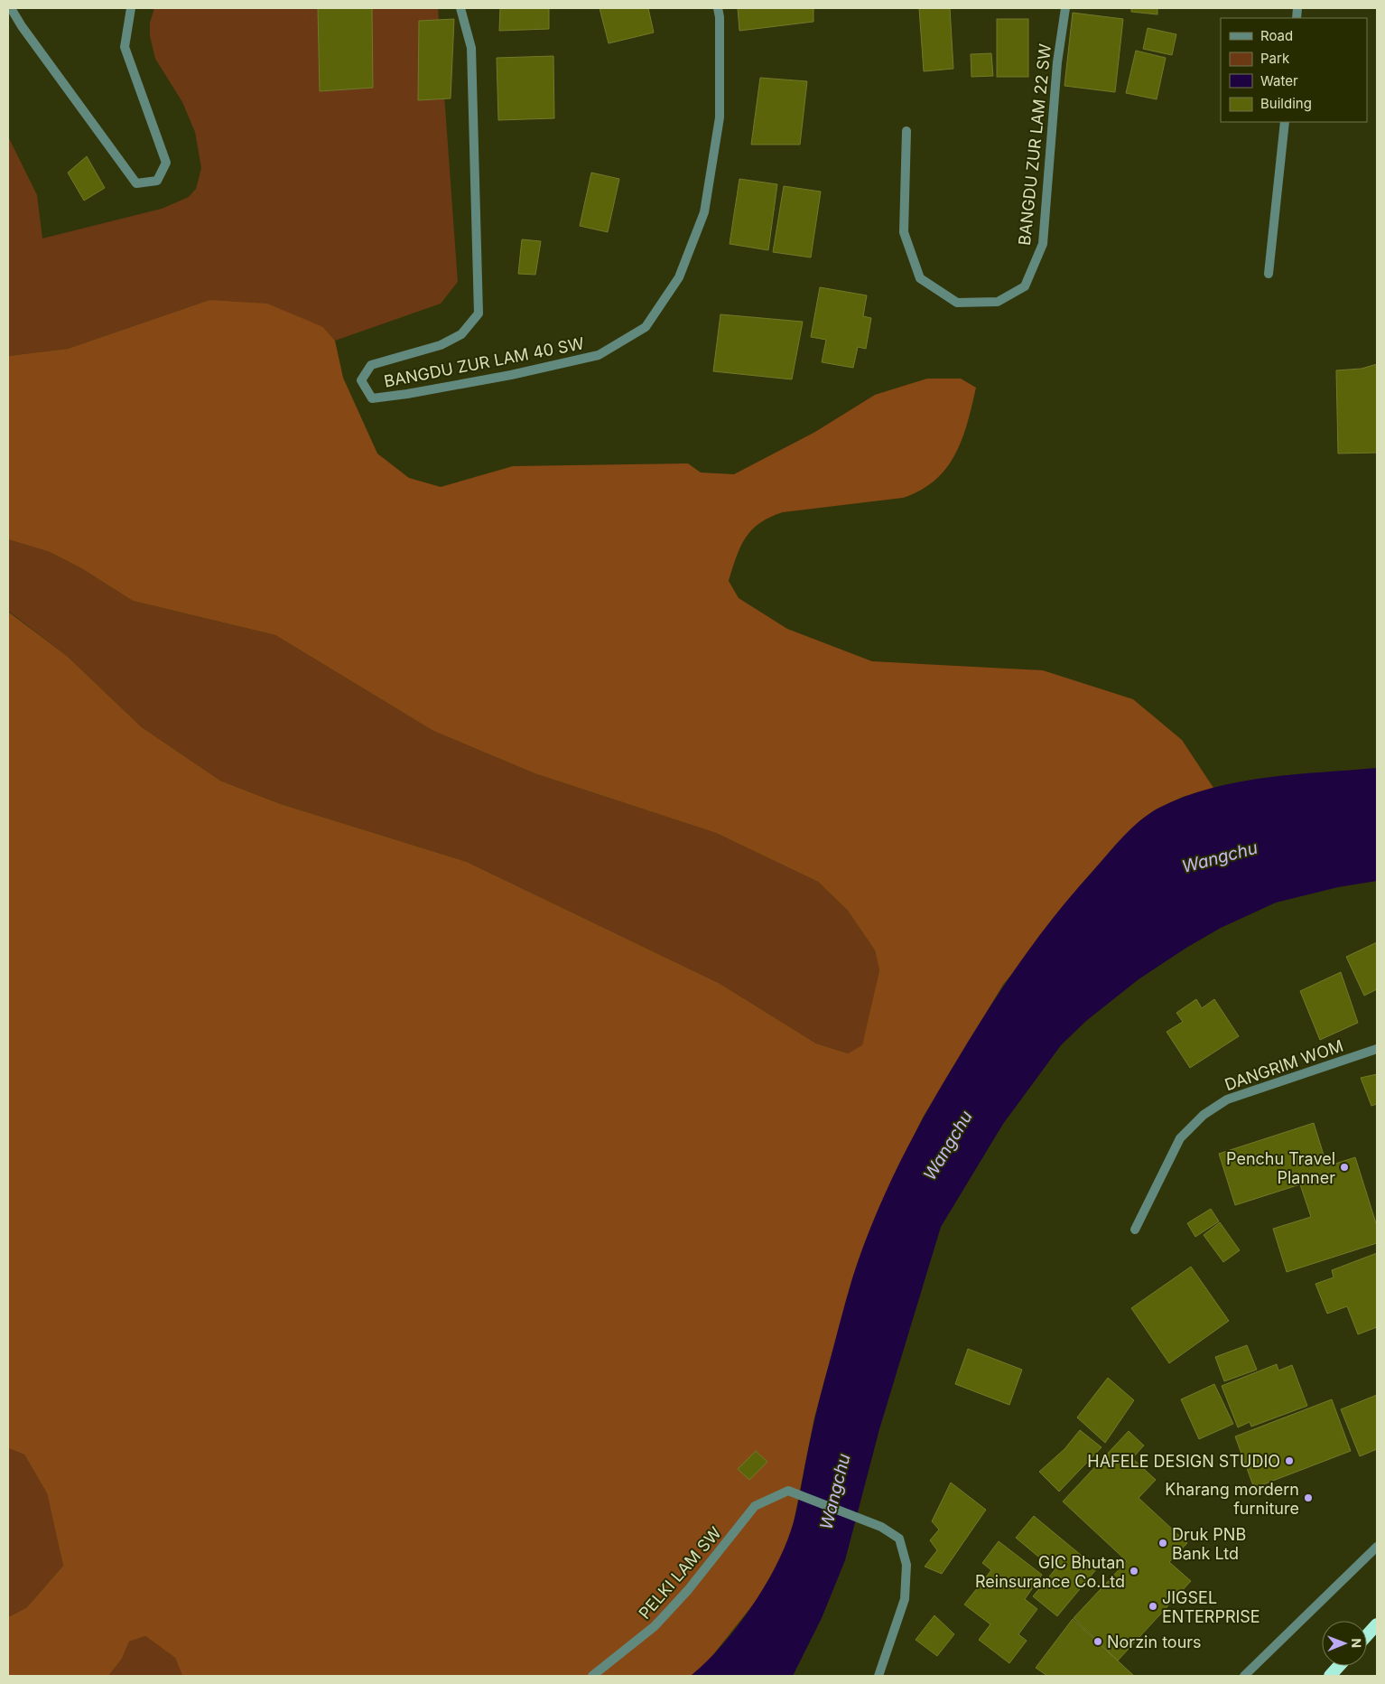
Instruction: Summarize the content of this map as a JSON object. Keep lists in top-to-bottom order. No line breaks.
{"streets":{"street":["BANGDU ZUR LAM 22 SW","BANGDU ZUR LAM 40 SW","DANGRIM WOM","PELKI LAM SW"]},"water":["Wangchu"],"places":["Penchu Travel Planner","HAFELE DESIGN STUDIO","Kharang mordern furniture","Druk PNB Bank Ltd","GIC Bhutan Reinsurance Co.Ltd","JIGSEL ENTERPRISE","Norzin tours"],"legend":["Road","Park","Water","Building"],"north":"right"}
